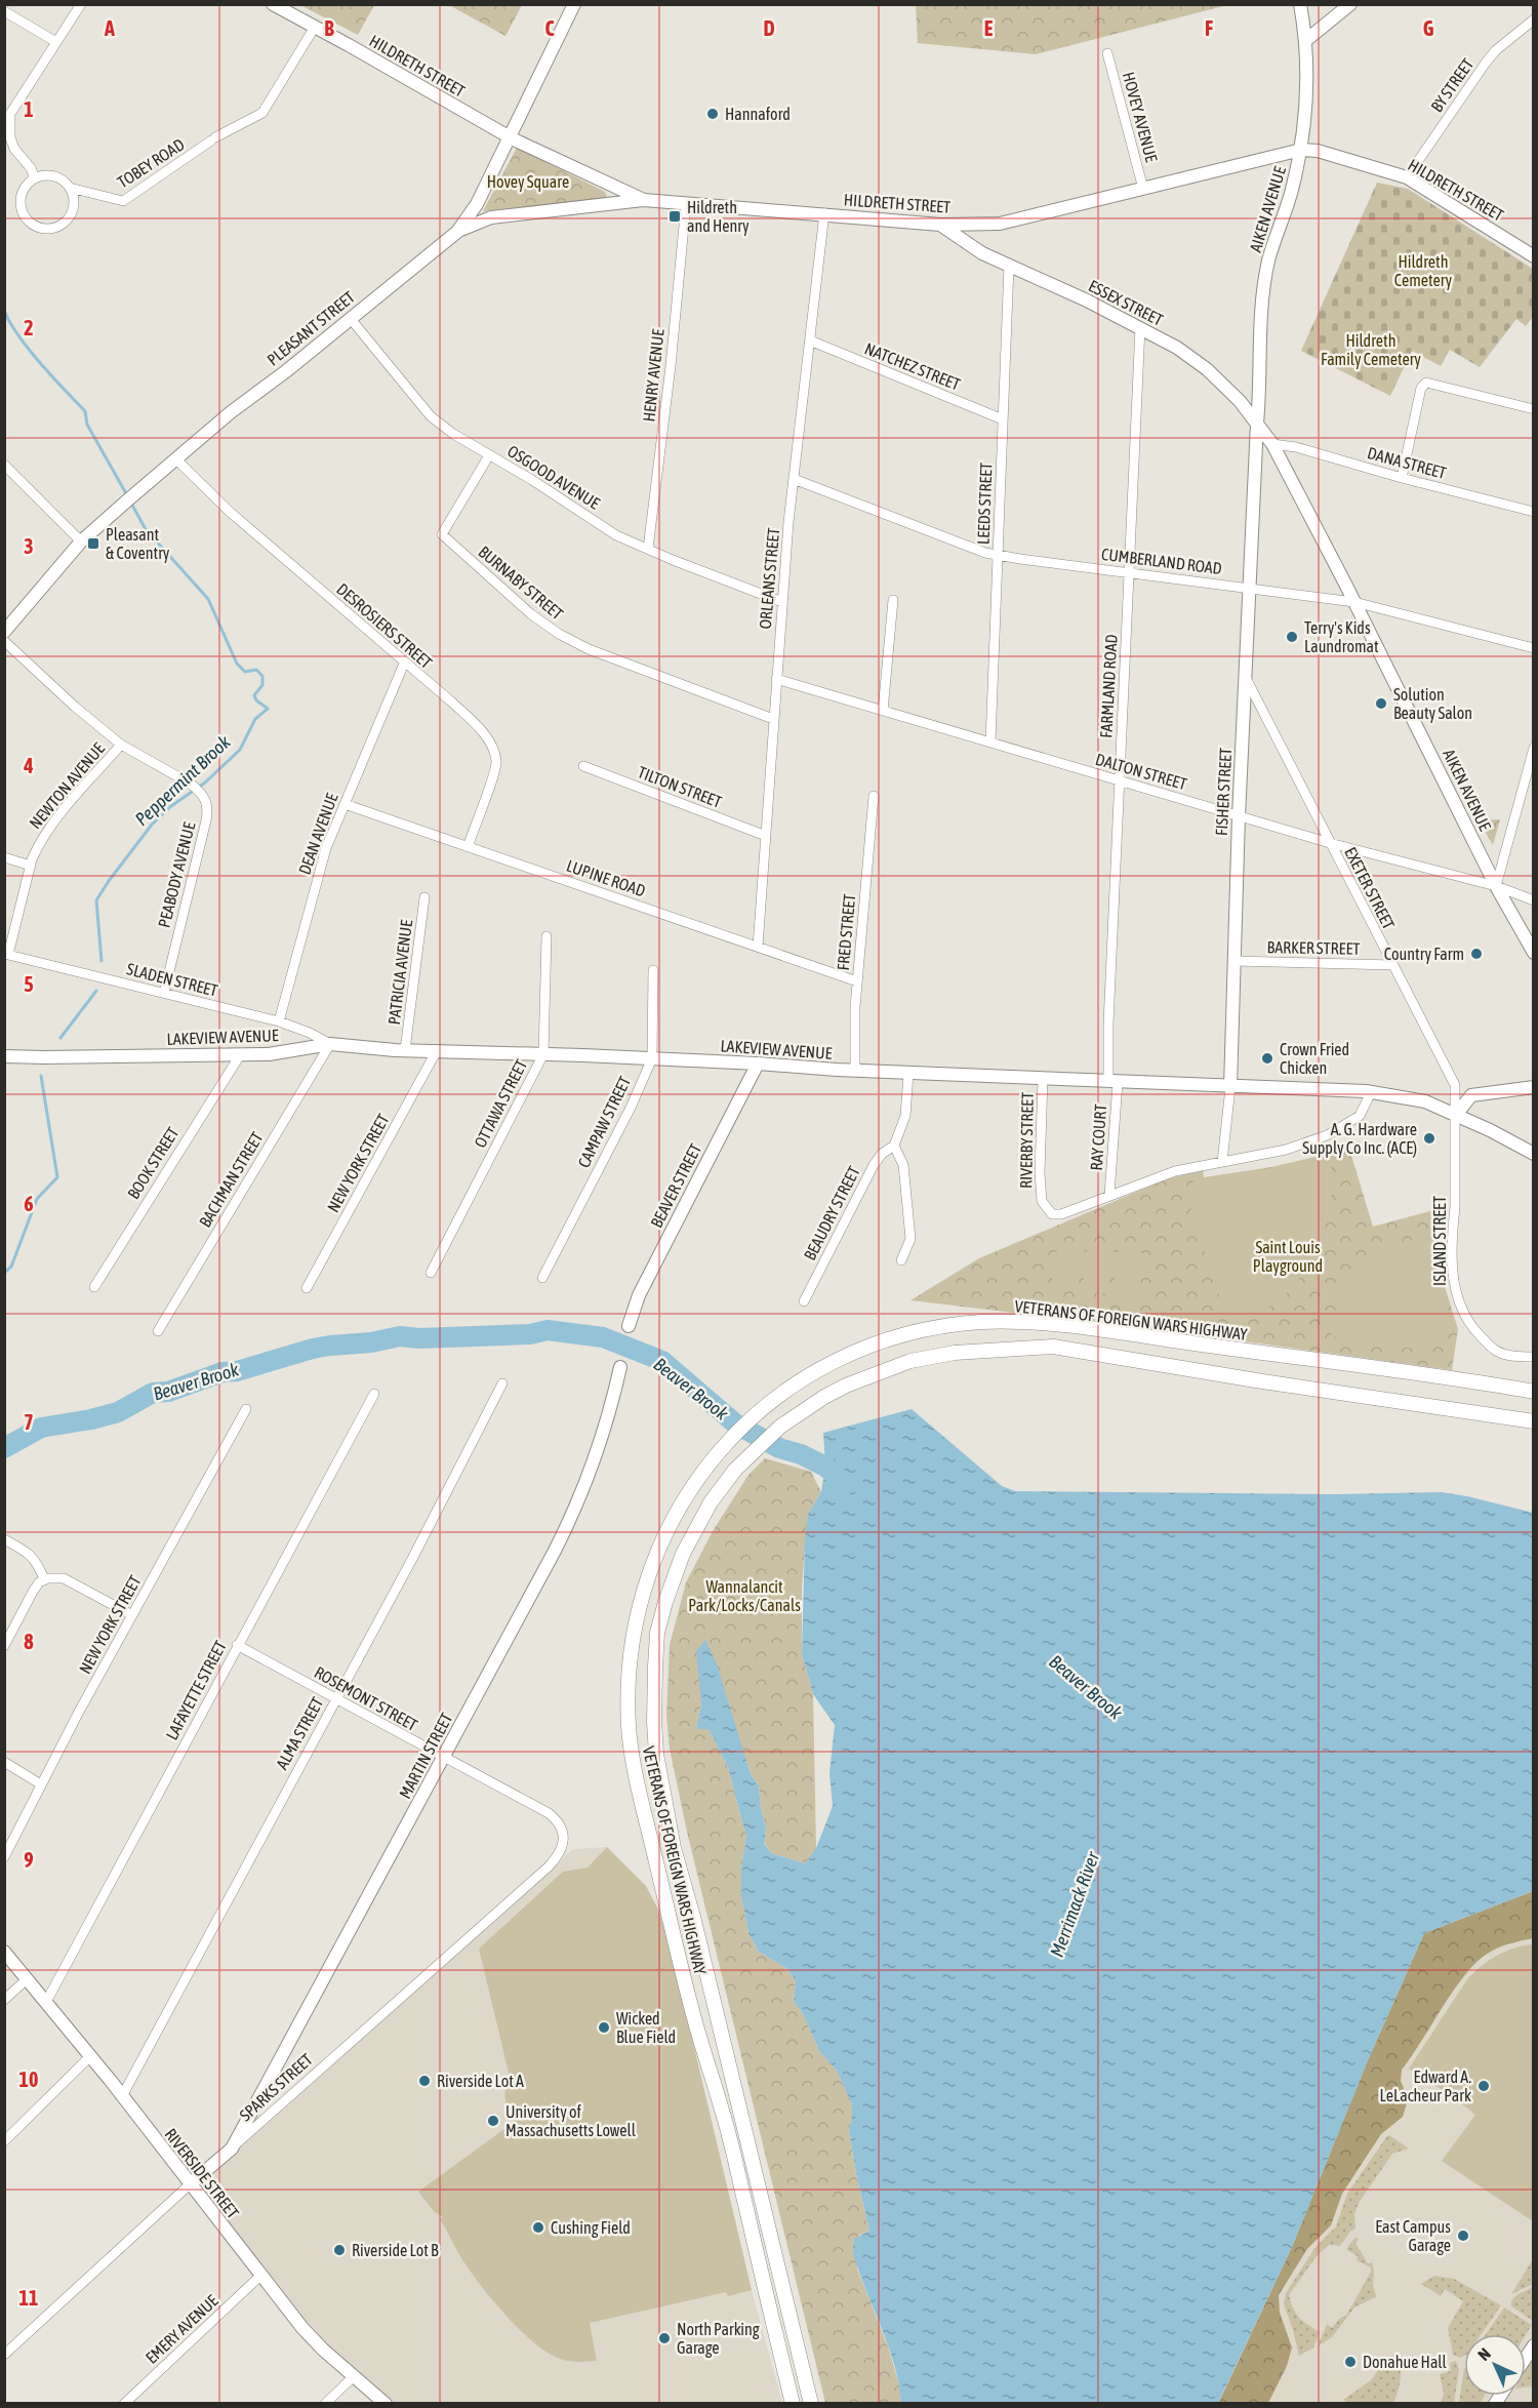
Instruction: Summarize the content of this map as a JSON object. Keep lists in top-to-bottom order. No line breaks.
{"streets":{"main road":["VETERANS OF FOREIGN WARS HIGHWAY"],"street":["HILDRETH STREET","BY STREET","HOVEY AVENUE","TOBEY ROAD","AIKEN AVENUE","ESSEX STREET","PLEASANT STREET","NATCHEZ STREET","HENRY AVENUE","DANA STREET","OSGOOD AVENUE","LEEDS STREET","CUMBERLAND ROAD","ORLEANS STREET","BURNABY STREET","DESROSIERS STREET","FARMLAND ROAD","DALTON STREET","NEWTON AVENUE","TILTON STREET","FISHER STREET","DEAN AVENUE","PEABODY AVENUE","LUPINE ROAD","EXETER STREET","FRED STREET","BARKER STREET","PATRICIA AVENUE","SLADEN STREET","LAKEVIEW AVENUE","OTTAWA STREET","CAMPAW STREET","RAY COURT","RIVERBY STREET","BOOK STREET","NEW YORK STREET","BACHMAN STREET","BEAVER STREET","BEAUDRY STREET","ISLAND STREET","LAFAYETTE STREET","ROSEMONT STREET","ALMA STREET","MARTIN STREET","SPARKS STREET","RIVERSIDE STREET","EMERY AVENUE"]},"crossings":[["HILDRETH STREET","BY STREET"],["HILDRETH STREET","HOVEY AVENUE"],["HILDRETH STREET","TOBEY ROAD"],["HILDRETH STREET","AIKEN AVENUE"],["HILDRETH STREET","ESSEX STREET"],["HILDRETH STREET","PLEASANT STREET"],["HILDRETH STREET","HENRY AVENUE"],["HILDRETH STREET","ORLEANS STREET"],["AIKEN AVENUE","ESSEX STREET"],["AIKEN AVENUE","DANA STREET"],["AIKEN AVENUE","CUMBERLAND ROAD"],["AIKEN AVENUE","DALTON STREET"],["AIKEN AVENUE","FISHER STREET"],["ESSEX STREET","DANA STREET"],["ESSEX STREET","LEEDS STREET"],["ESSEX STREET","FARMLAND ROAD"],["ESSEX STREET","FISHER STREET"],["PLEASANT STREET","OSGOOD AVENUE"],["PLEASANT STREET","DESROSIERS STREET"],["NATCHEZ STREET","LEEDS STREET"],["NATCHEZ STREET","ORLEANS STREET"],["HENRY AVENUE","OSGOOD AVENUE"],["OSGOOD AVENUE","ORLEANS STREET"],["OSGOOD AVENUE","BURNABY STREET"],["LEEDS STREET","CUMBERLAND ROAD"],["LEEDS STREET","DALTON STREET"],["CUMBERLAND ROAD","ORLEANS STREET"],["CUMBERLAND ROAD","FARMLAND ROAD"],["CUMBERLAND ROAD","FISHER STREET"],["ORLEANS STREET","BURNABY STREET"],["ORLEANS STREET","DALTON STREET"],["ORLEANS STREET","TILTON STREET"],["ORLEANS STREET","LUPINE ROAD"],["DESROSIERS STREET","DEAN AVENUE"],["DESROSIERS STREET","LUPINE ROAD"],["FARMLAND ROAD","DALTON STREET"],["FARMLAND ROAD","LAKEVIEW AVENUE"],["FARMLAND ROAD","RAY COURT"],["DALTON STREET","FISHER STREET"],["DALTON STREET","EXETER STREET"],["NEWTON AVENUE","PEABODY AVENUE"],["NEWTON AVENUE","SLADEN STREET"],["FISHER STREET","EXETER STREET"],["FISHER STREET","BARKER STREET"],["FISHER STREET","LAKEVIEW AVENUE"],["DEAN AVENUE","LUPINE ROAD"],["DEAN AVENUE","SLADEN STREET"],["PEABODY AVENUE","SLADEN STREET"],["LUPINE ROAD","FRED STREET"],["EXETER STREET","BARKER STREET"],["EXETER STREET","LAKEVIEW AVENUE"],["EXETER STREET","ISLAND STREET"],["FRED STREET","LAKEVIEW AVENUE"],["PATRICIA AVENUE","LAKEVIEW AVENUE"],["SLADEN STREET","LAKEVIEW AVENUE"],["SLADEN STREET","BACHMAN STREET"],["LAKEVIEW AVENUE","OTTAWA STREET"],["LAKEVIEW AVENUE","CAMPAW STREET"],["LAKEVIEW AVENUE","RAY COURT"],["LAKEVIEW AVENUE","RIVERBY STREET"],["LAKEVIEW AVENUE","BOOK STREET"],["LAKEVIEW AVENUE","NEW YORK STREET"],["LAKEVIEW AVENUE","BACHMAN STREET"],["LAKEVIEW AVENUE","BEAVER STREET"],["LAKEVIEW AVENUE","ISLAND STREET"],["RAY COURT","RIVERBY STREET"],["LAFAYETTE STREET","ROSEMONT STREET"],["LAFAYETTE STREET","RIVERSIDE STREET"],["ROSEMONT STREET","ALMA STREET"],["ROSEMONT STREET","MARTIN STREET"],["ROSEMONT STREET","SPARKS STREET"],["ALMA STREET","RIVERSIDE STREET"],["MARTIN STREET","SPARKS STREET"],["SPARKS STREET","RIVERSIDE STREET"],["RIVERSIDE STREET","EMERY AVENUE"]],"water":["Peppermint Brook","Beaver Brook","Merrimack River"],"parks":["Hovey Square","Hildreth Cemetery","Hildreth Family Cemetery","Saint Louis Playground","Wannalancit Park/Locks/Canals"],"places":{"other":["Hannaford","Terry's Kids Laundromat","Solution Beauty Salon","Country Farm","Crown Fried Chicken","A. G. Hardware Supply Co Inc. (ACE)","Wicked Blue Field","Riverside Lot A","Edward A. LeLacheur Park","University of Massachusetts Lowell","Cushing Field","East Campus Garage","Riverside Lot B","North Parking Garage","Donahue Hall"],"transit":["Hildreth and Henry","Pleasant & Coventry"]},"north":"top left","grid":{"columns":["A","B","C","D","E","F","G"],"rows":["1","2","3","4","5","6","7","8","9","10","11"]}}
